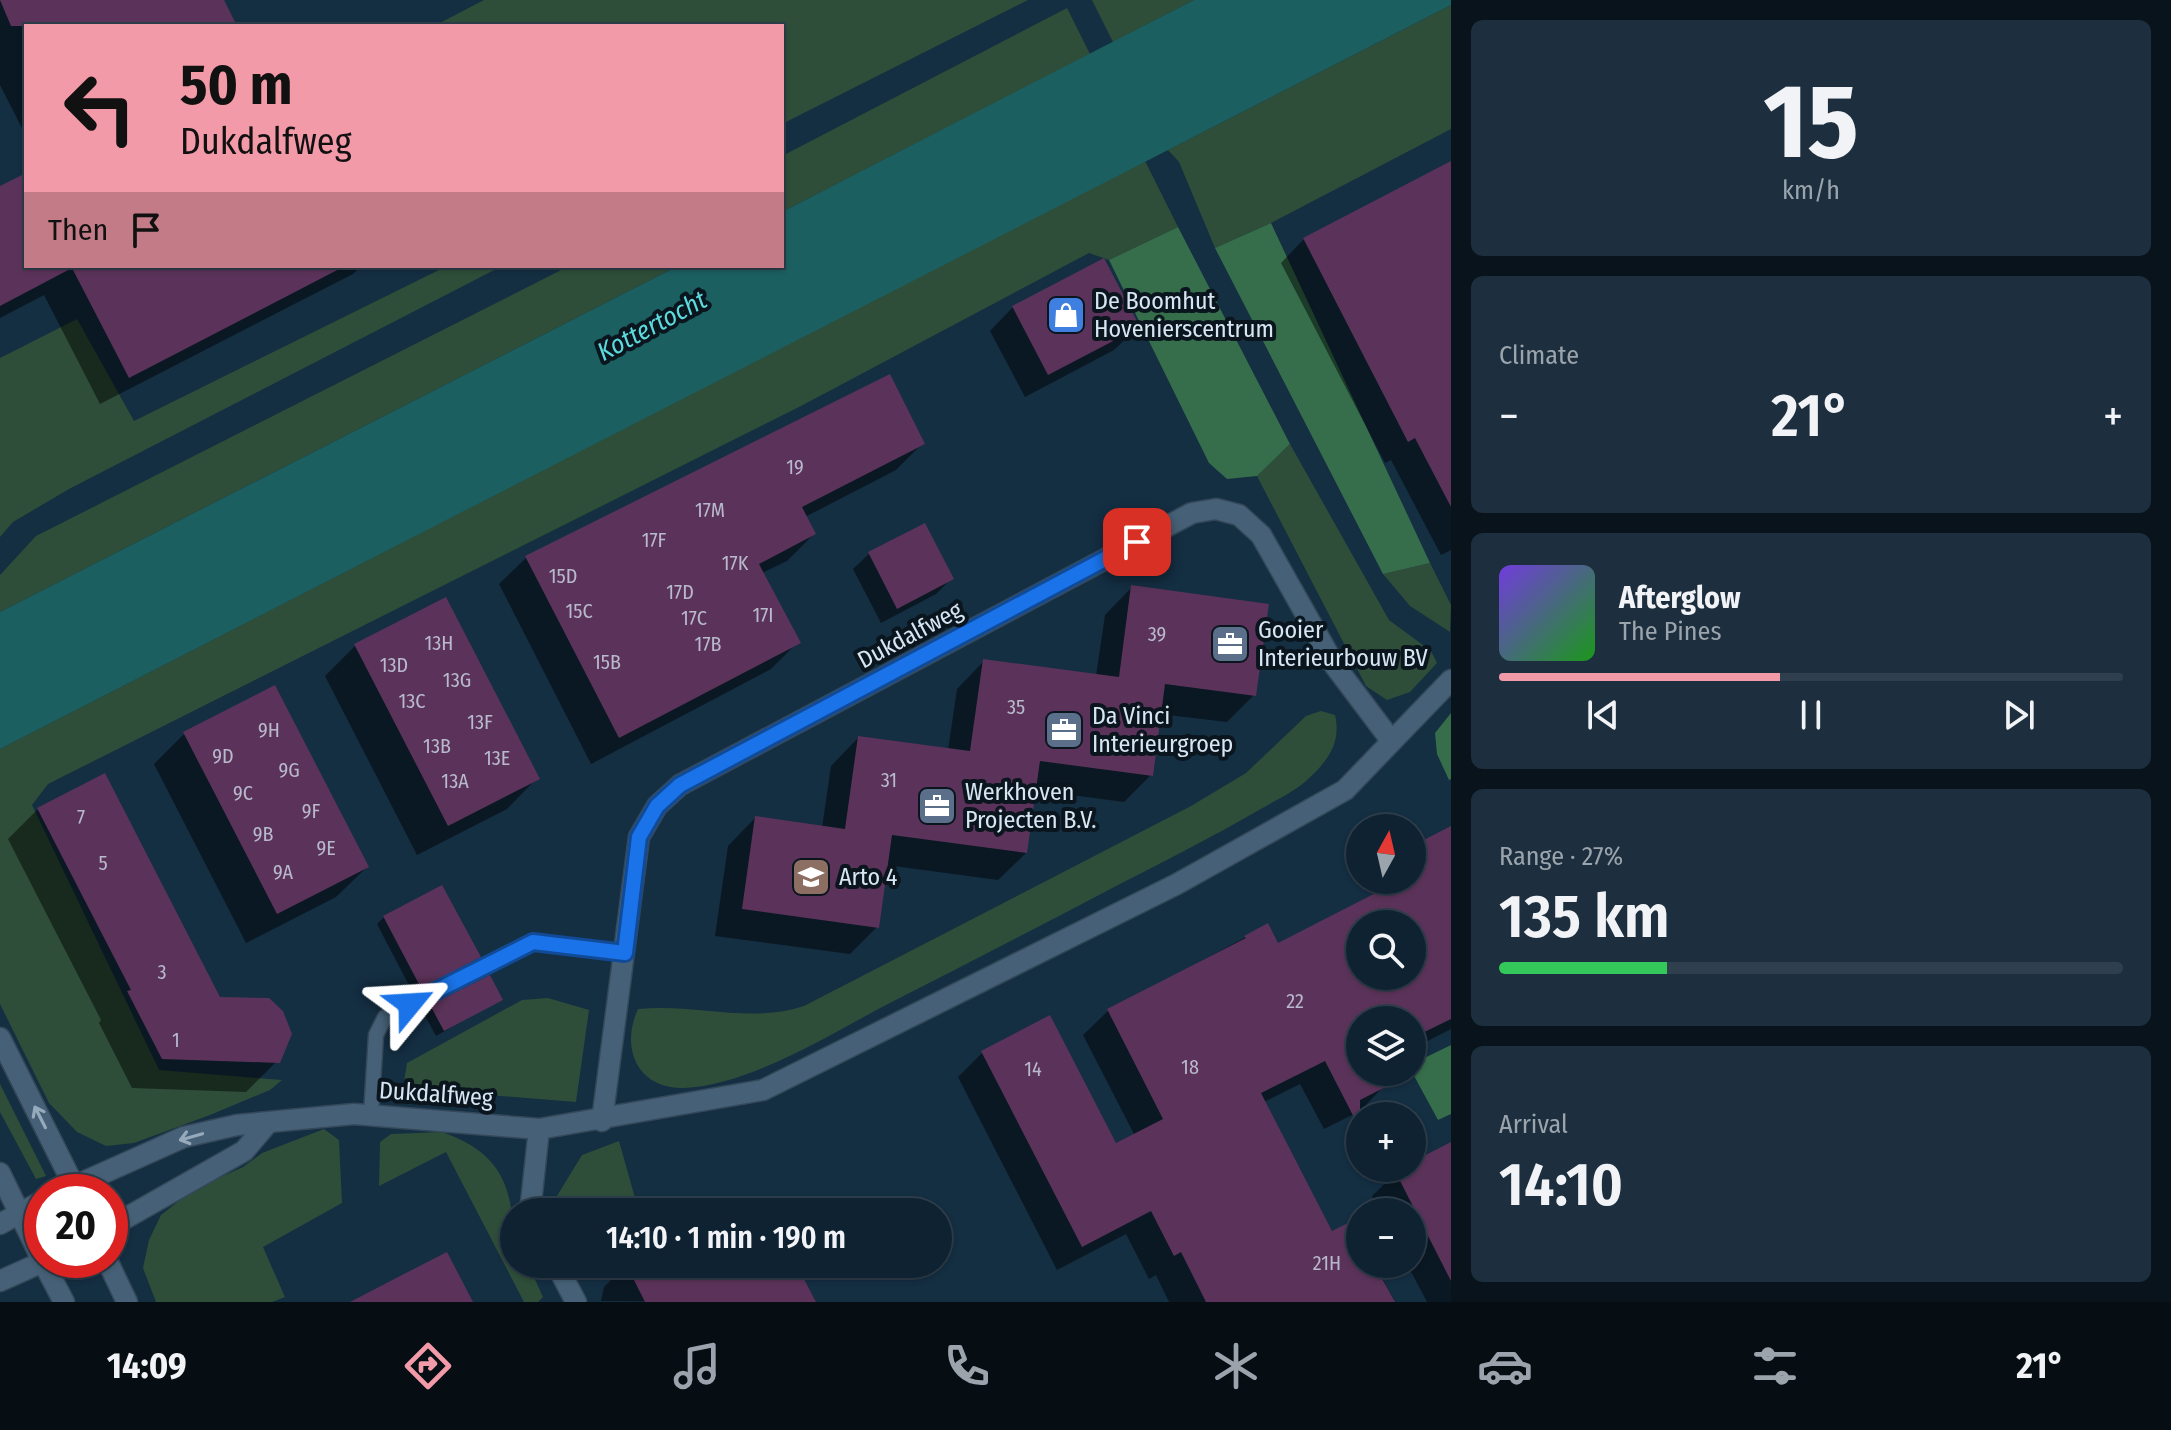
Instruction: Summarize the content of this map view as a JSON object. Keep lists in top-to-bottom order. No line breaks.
{"streets":{"street":["Dukdalfweg"]},"water":["Kottertocht"],"places":{"shop":["De Boomhut Hovenierscentrum"],"office":["Gooier Interieurbouw BV","Da Vinci Interieurgroep","Werkhoven Projecten B.V."],"school or university":["Arto 4"]},"house_numbers":["19","17M","17F","17K","15D","17D","15C","17I","17C","39","13H","17B","15B","13D","13G","13C","35","13F","9H","13B","9D","13E","9G","31","13A","9C","9F","7","9B","9E","5","9A","3","22","1","18","14","21H"],"north":"top","page":{"tile":[["15","km/h"],"Climate",["Range · 27%","135 km"],["Arrival","14:10"]],"turn":["50 m","Dukdalfweg"],"then":"Then","heat":["−","21°","+"],"song":["Afterglow","The Pines"],"map_buttons":["+","−"],"limit":"20","trip":"14:10 · 1 min · 190 m","tabs":["14:09","21°"]}}
